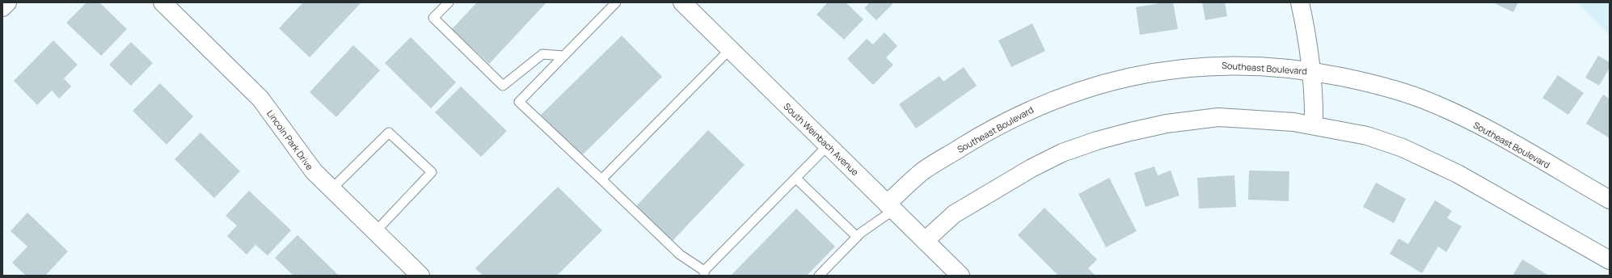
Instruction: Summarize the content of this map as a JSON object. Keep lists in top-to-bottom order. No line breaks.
{"streets":{"street":["Southeast Boulevard","South Weinbach Avenue","Lincoln Park Drive"]},"crossings":[["Southeast Boulevard","South Weinbach Avenue"]]}
